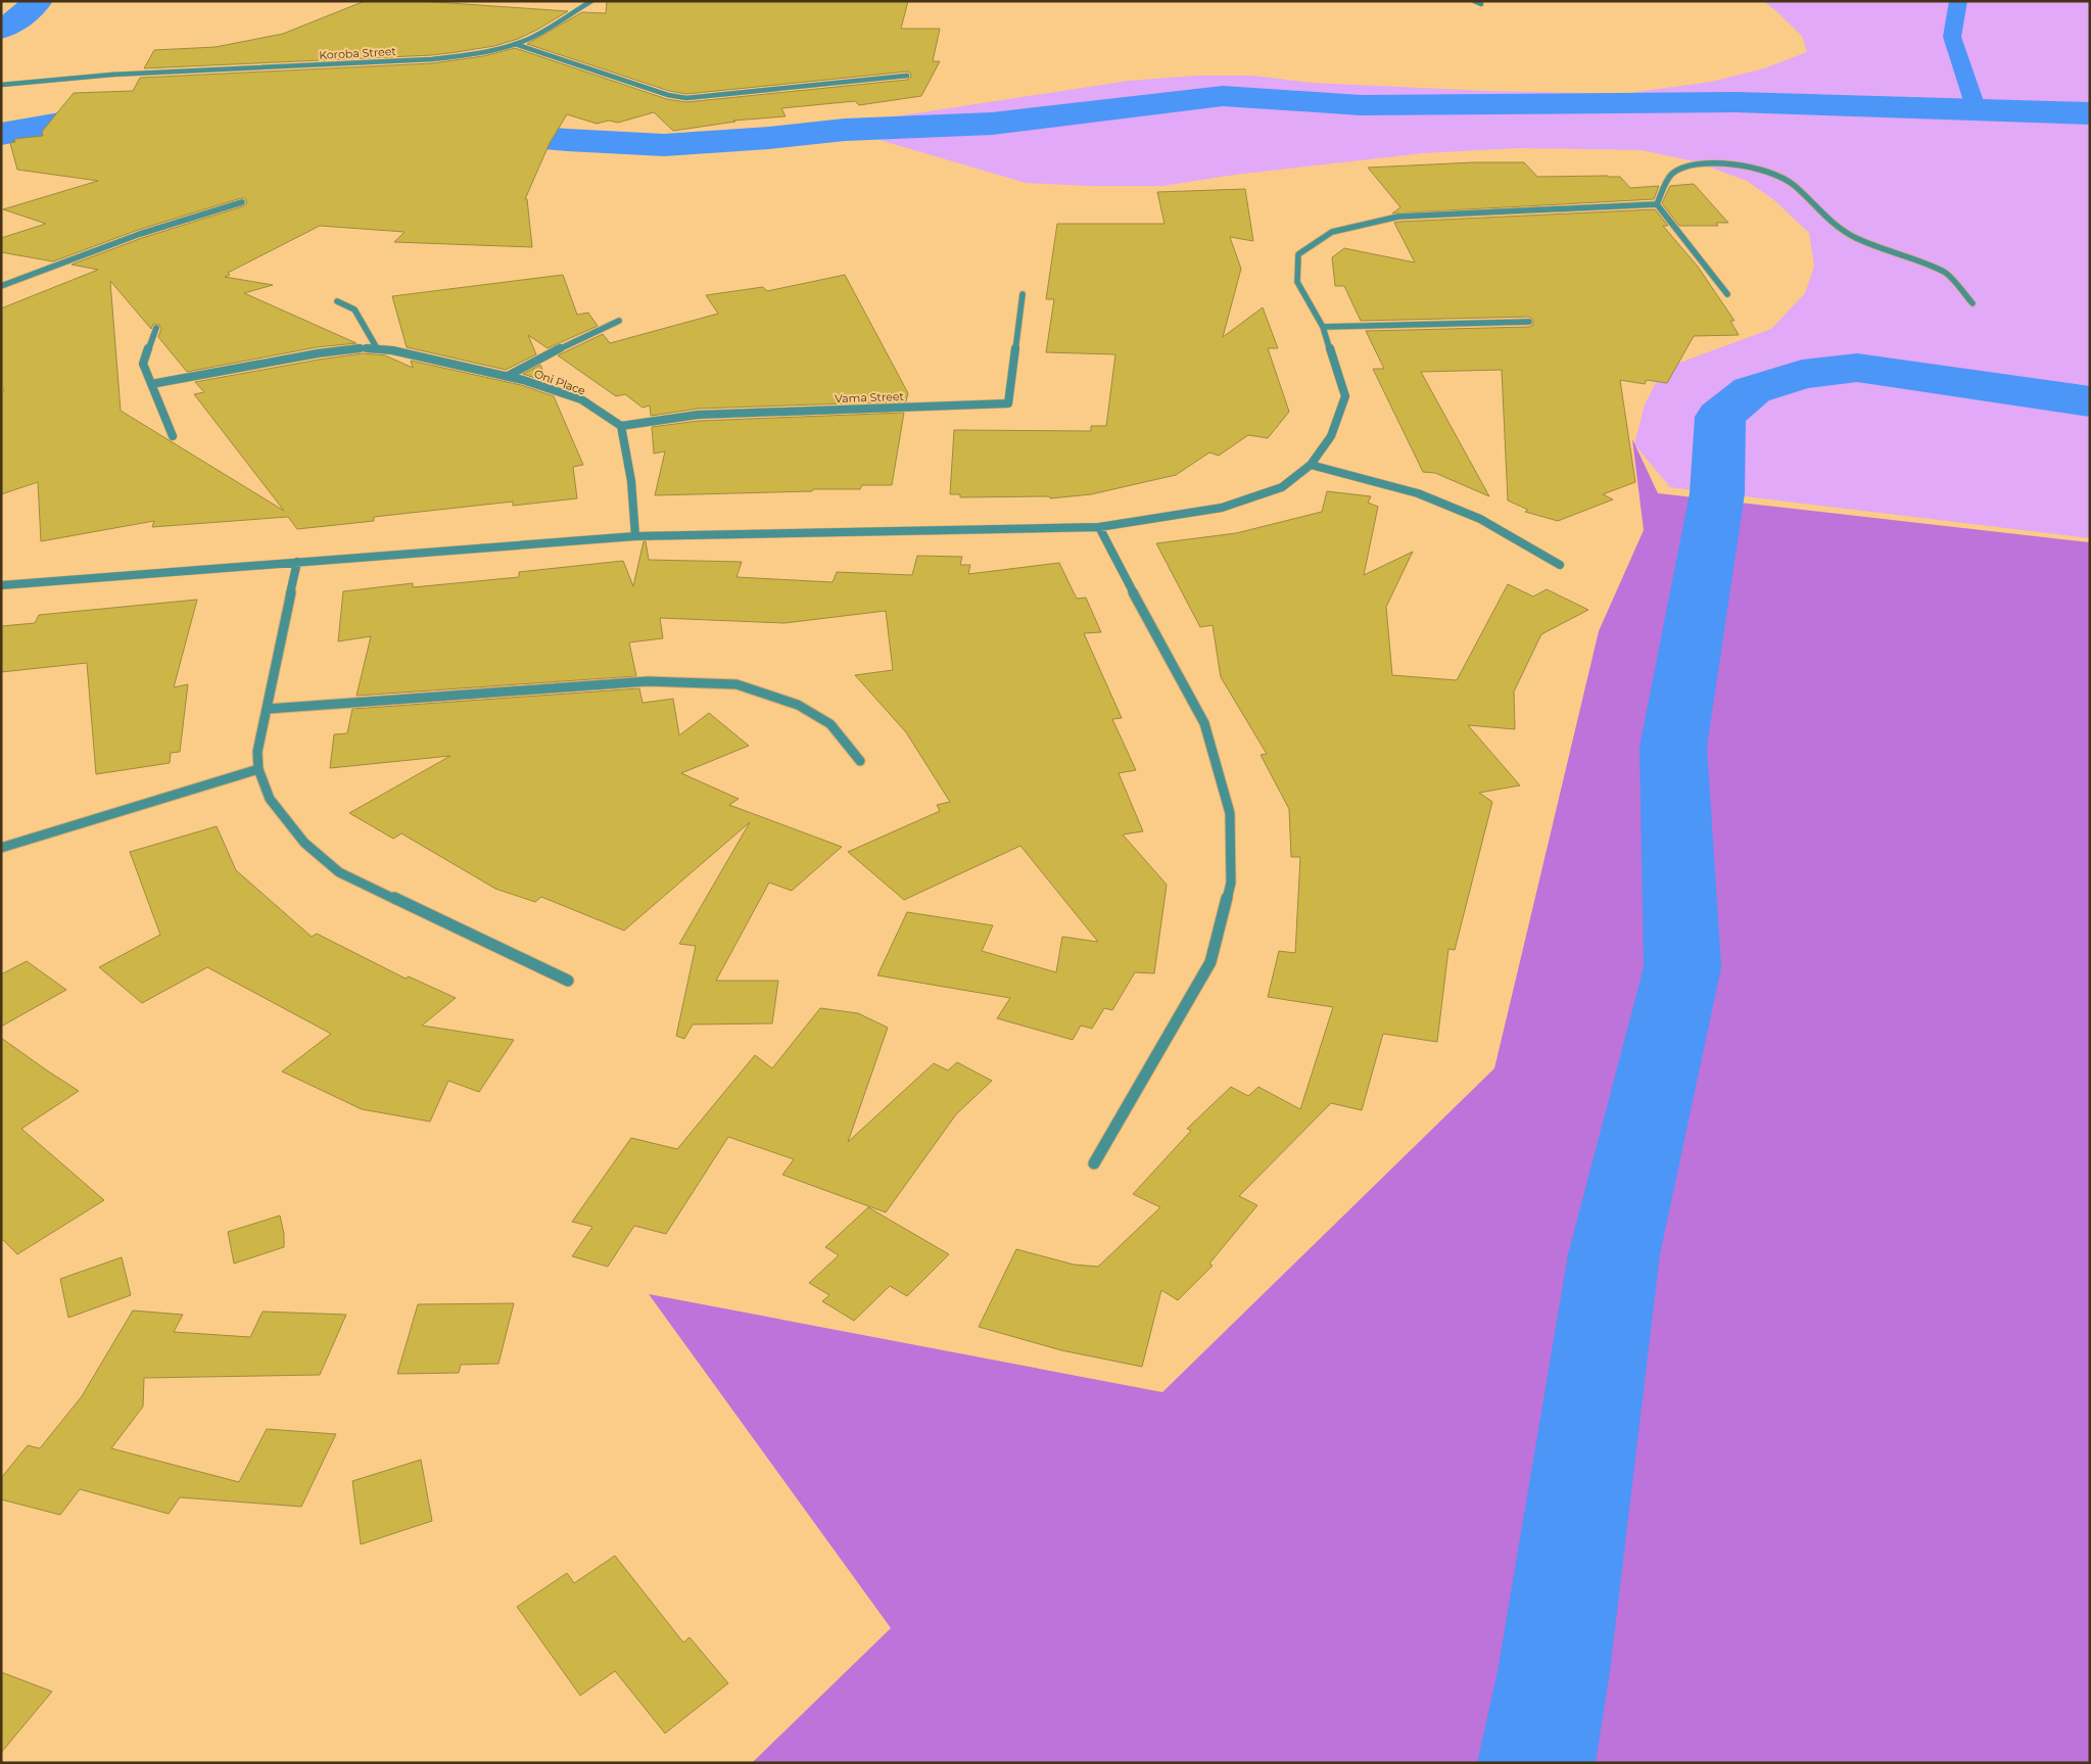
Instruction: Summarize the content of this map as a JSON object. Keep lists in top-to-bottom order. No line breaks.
{"streets":{"street":["Koroba Street","Oni Place","Vama Street"]},"crossings":[["Oni Place","Vama Street"]]}
